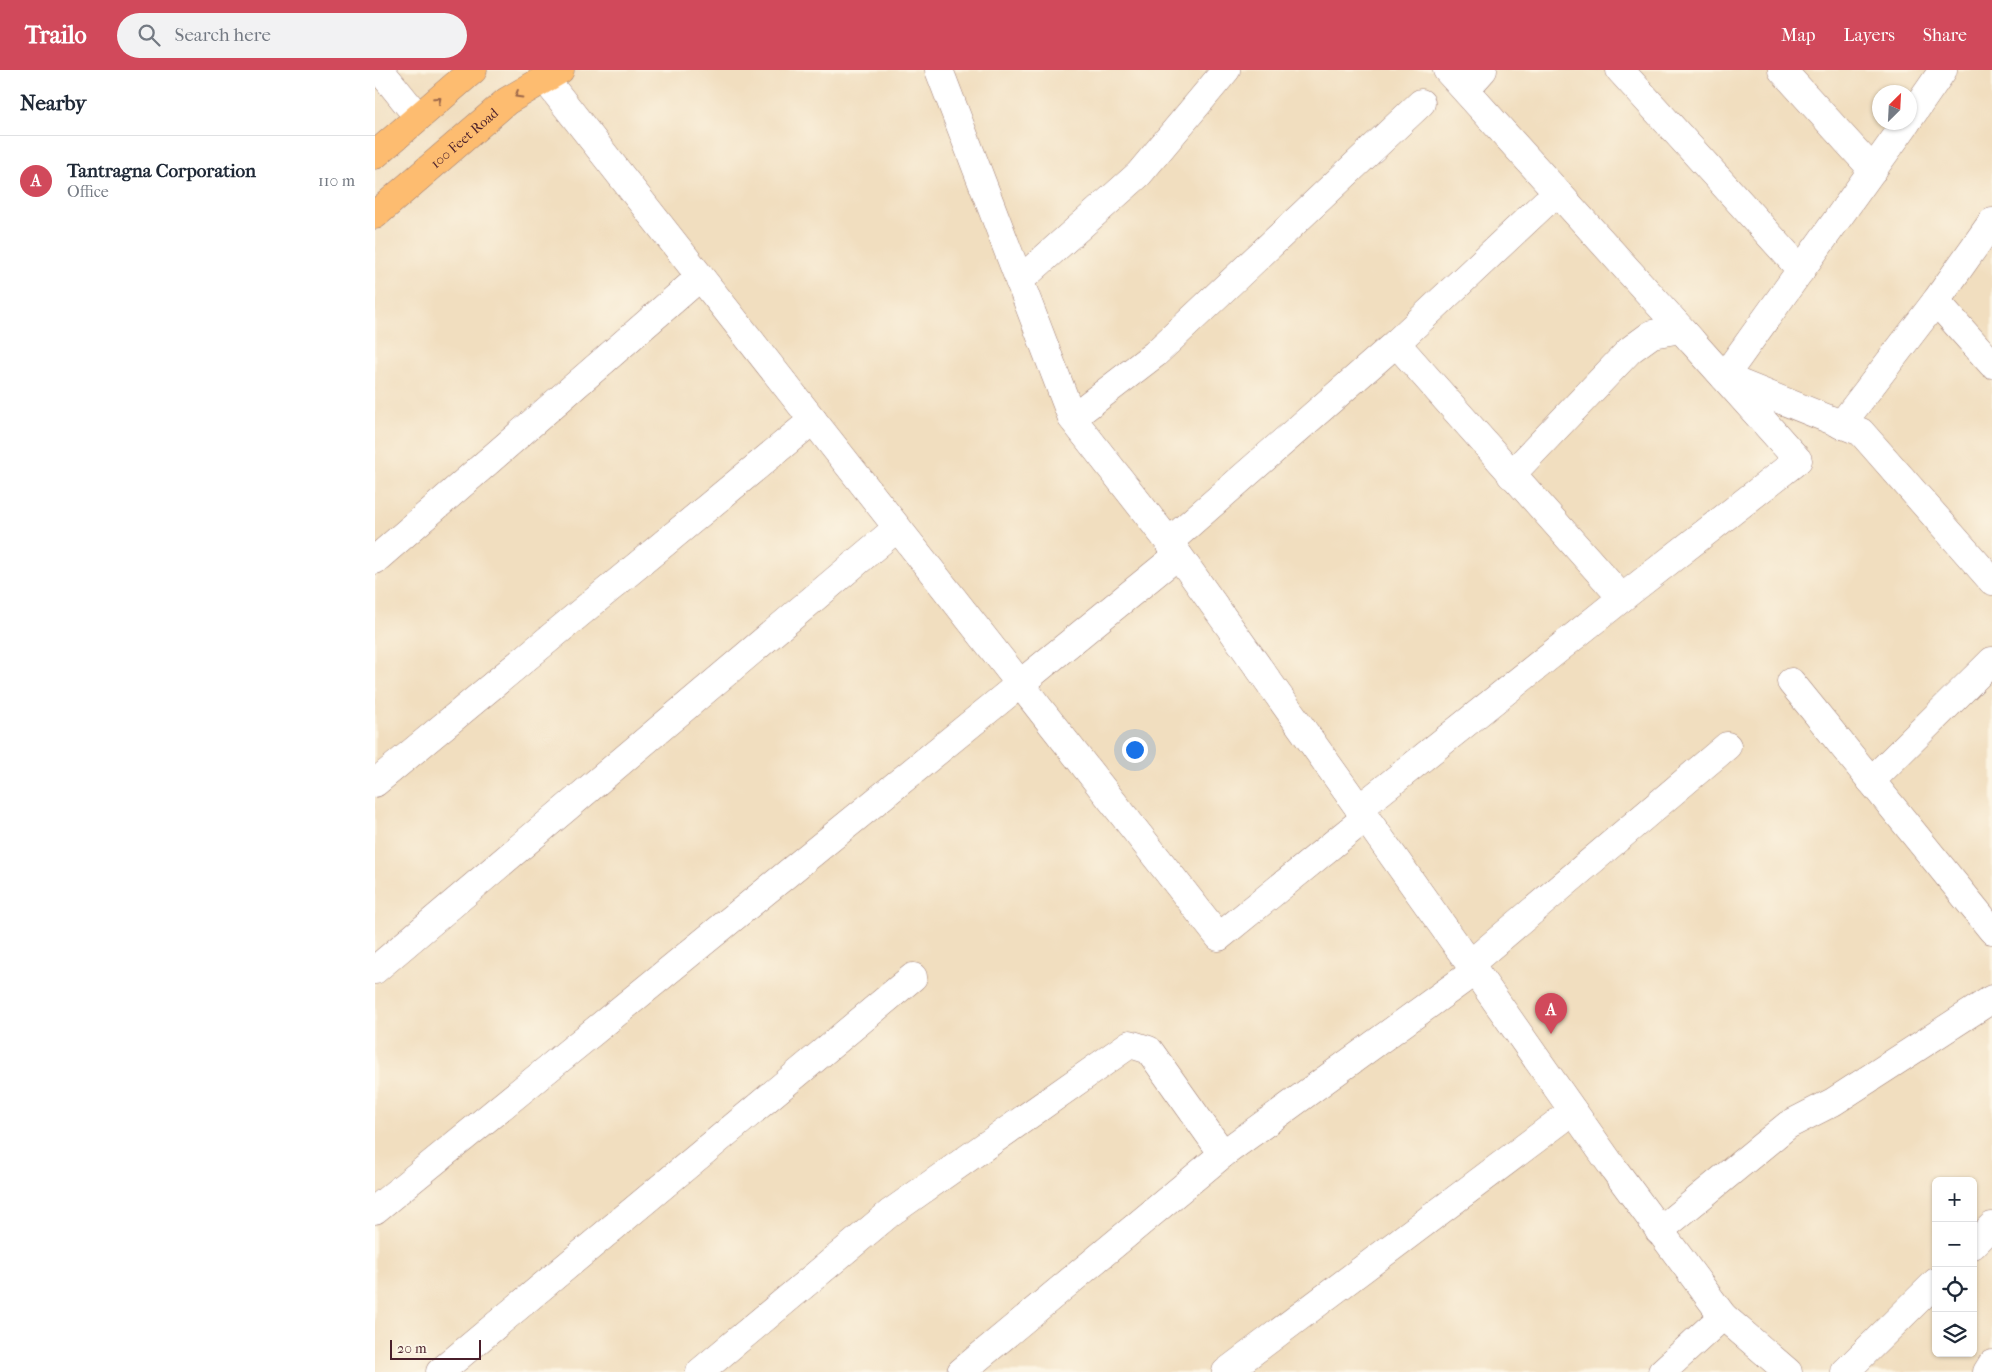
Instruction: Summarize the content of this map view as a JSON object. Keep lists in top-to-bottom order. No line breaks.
{"streets":{"main road":["100 Feet Road"]},"scale_bar":"20 m","north":"top right","page":{"header":"Trailo","search":"Search here","nav":["Map","Layers","Share"],"heading":"Nearby","list":[{"mark":"A","name":"Tantragna Corporation","note":"Office","value":"110 m"}],"pins":"A","map_buttons":["+","−"],"scale":"20 m"}}
